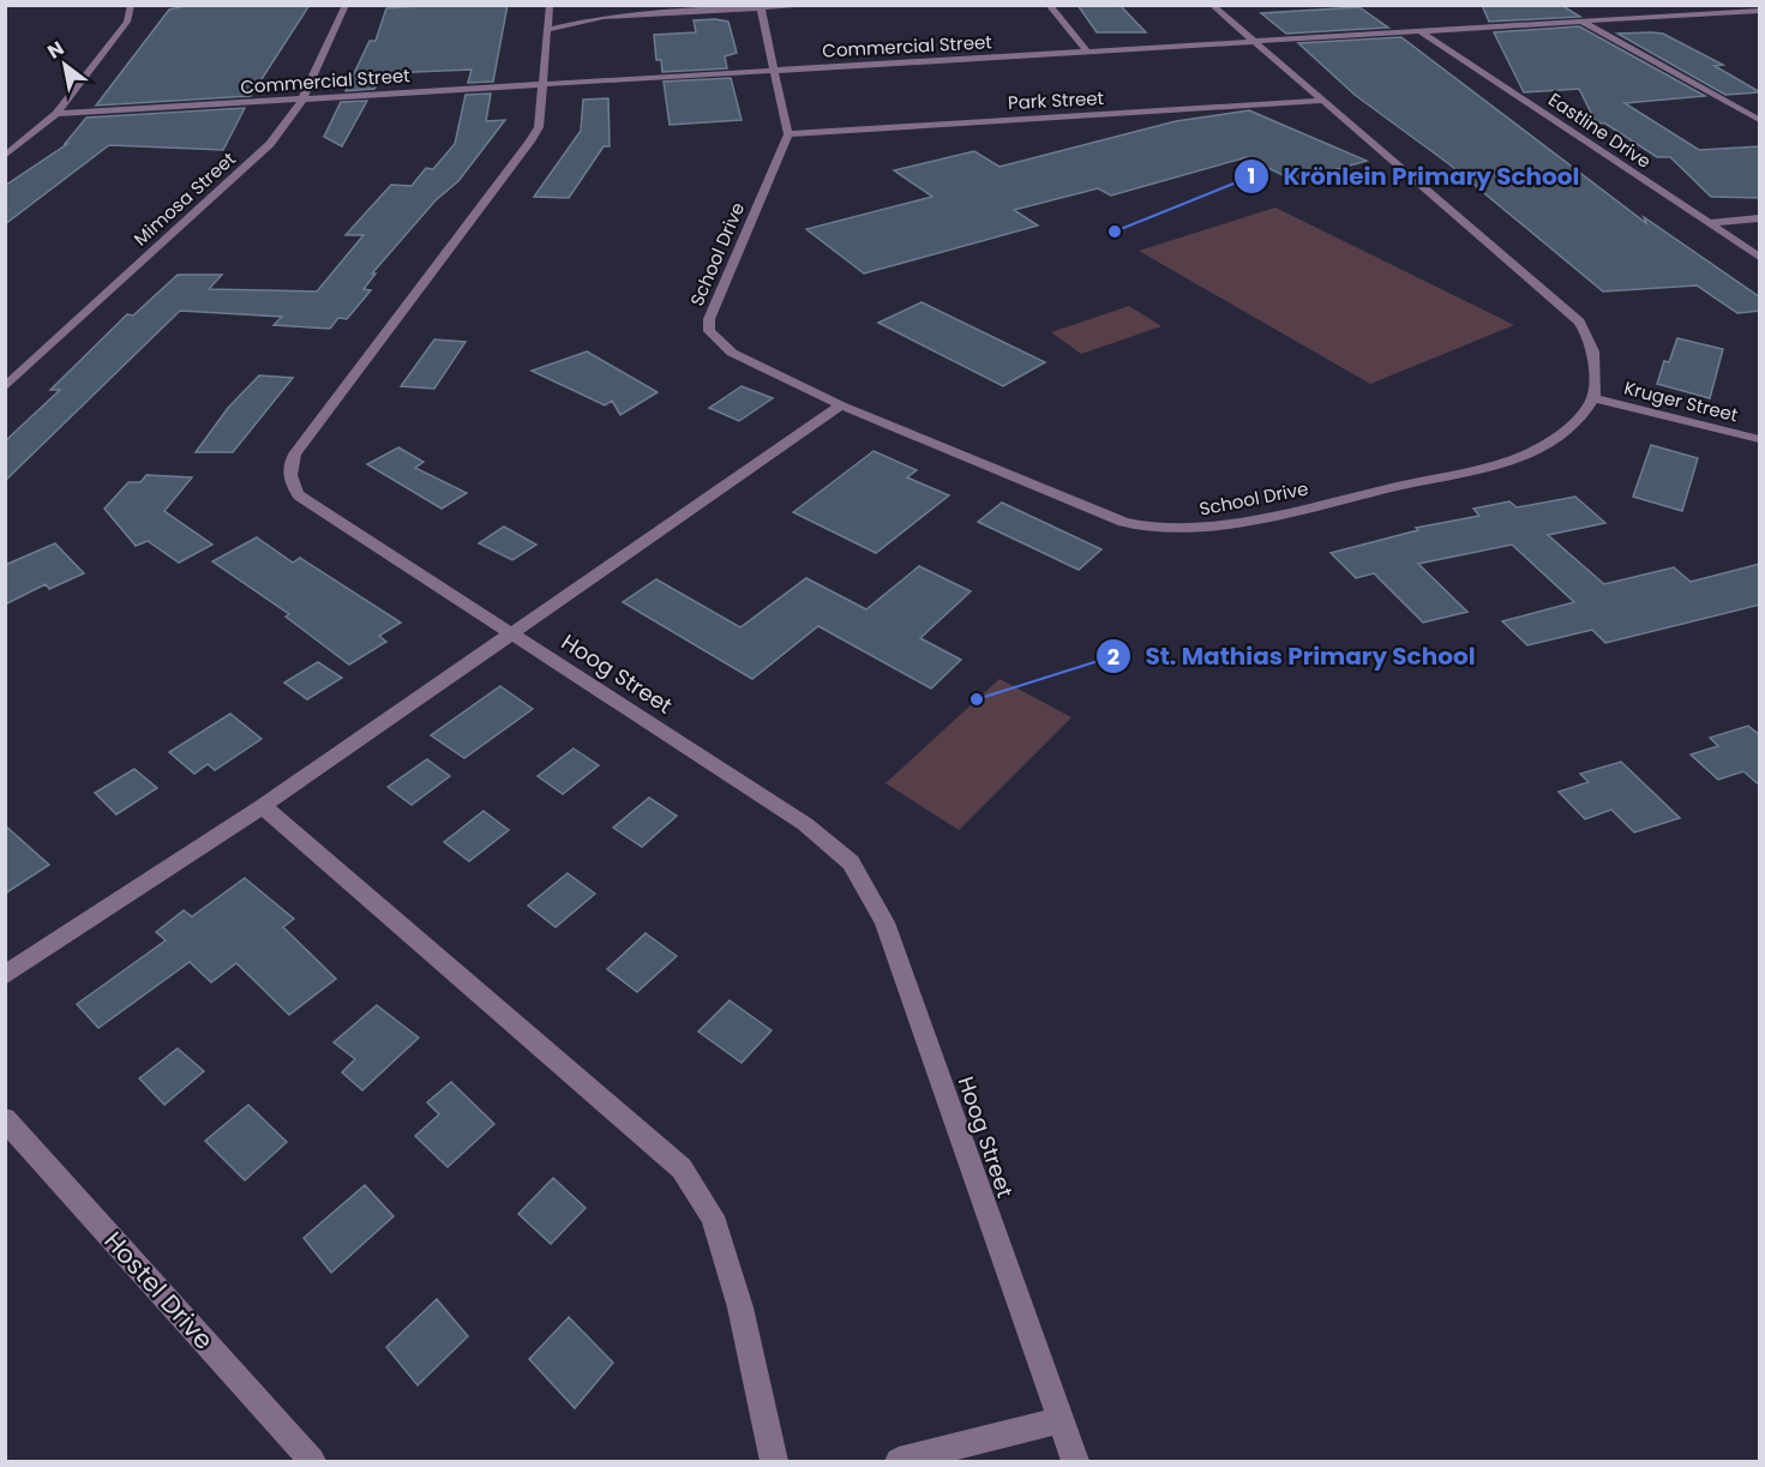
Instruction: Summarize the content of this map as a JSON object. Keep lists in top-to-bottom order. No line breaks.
{"streets":{"street":["Commercial Street","Park Street","Eastline Drive","Mimosa Street","School Drive","Kruger Street","Hoog Street","Hostel Drive"]},"crossings":[["Commercial Street","Eastline Drive"],["Commercial Street","Mimosa Street"],["Commercial Street","Hoog Street"],["Park Street","School Drive"],["School Drive","Kruger Street"]],"places":["Krönlein Primary School","St. Mathias Primary School"],"north":"top left"}
